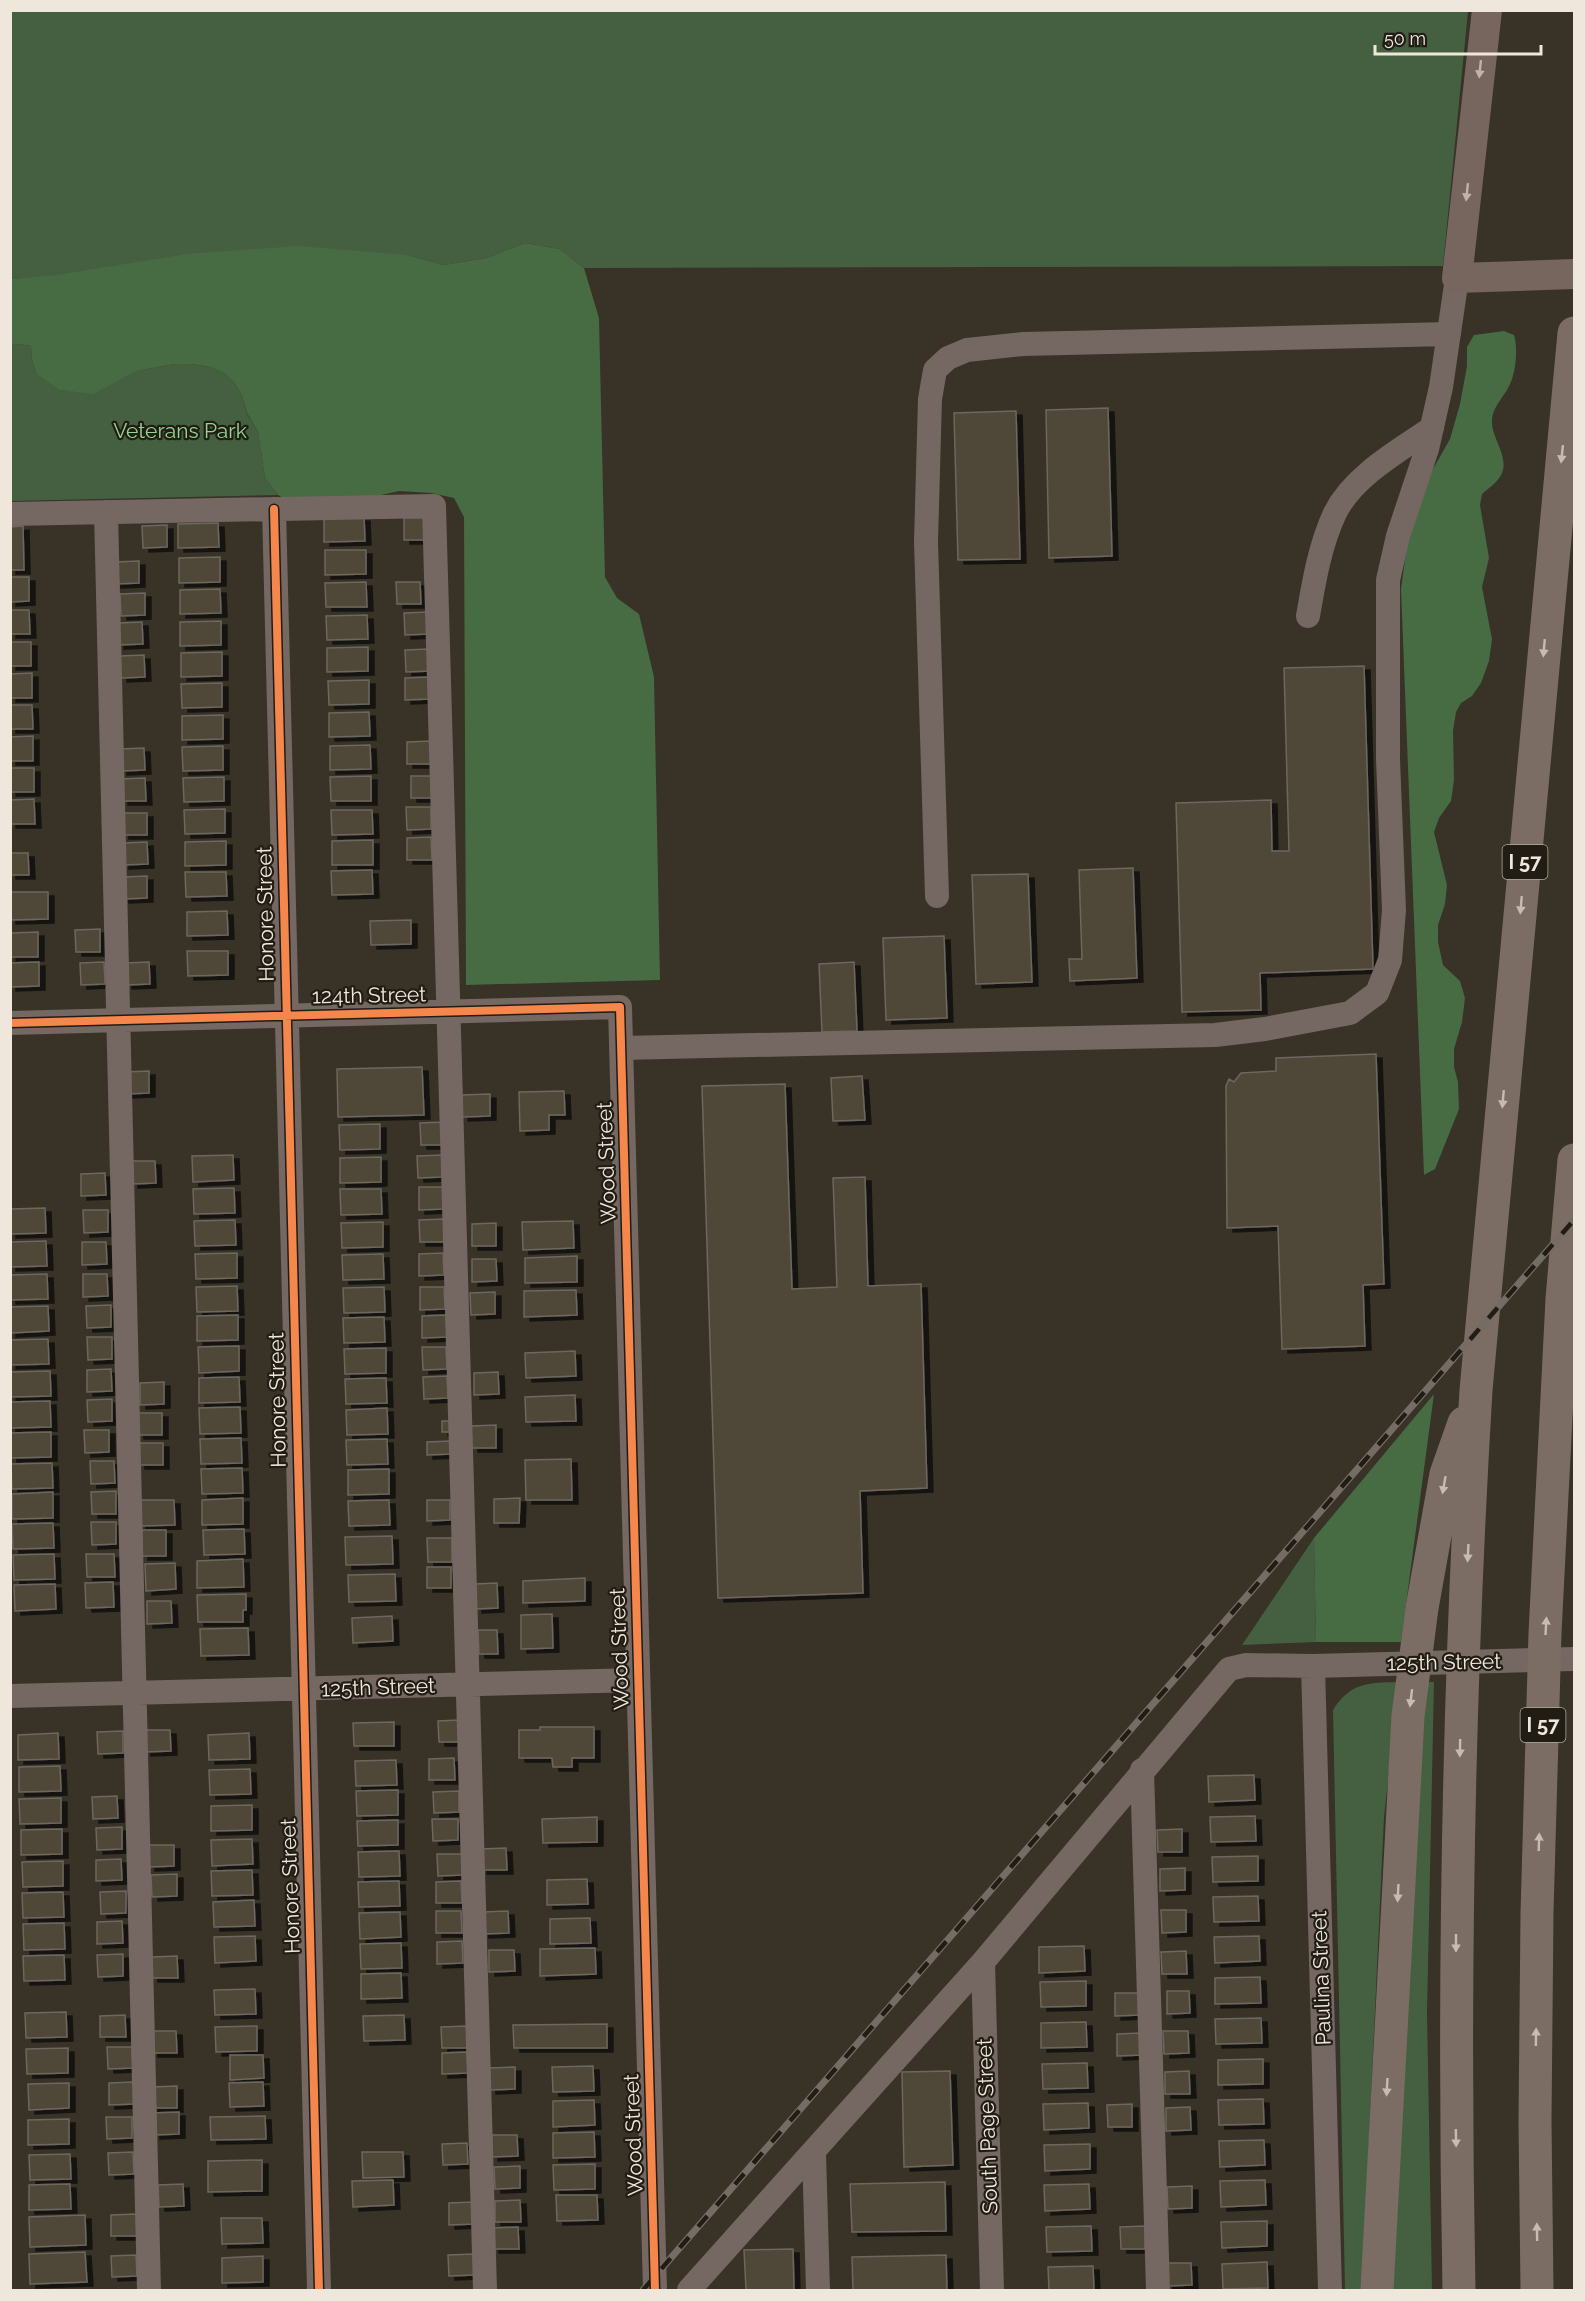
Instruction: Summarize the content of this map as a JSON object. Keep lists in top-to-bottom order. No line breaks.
{"streets":{"highway":["I 57"],"street":["Honore Street","124th Street","Wood Street","125th Street","Paulina Street","South Page Street"]},"crossings":[["Honore Street","124th Street"],["Honore Street","125th Street"],["124th Street","Wood Street"],["Wood Street","125th Street"],["125th Street","Paulina Street"]],"parks":["Veterans Park"],"scale_bar":"50 m"}
